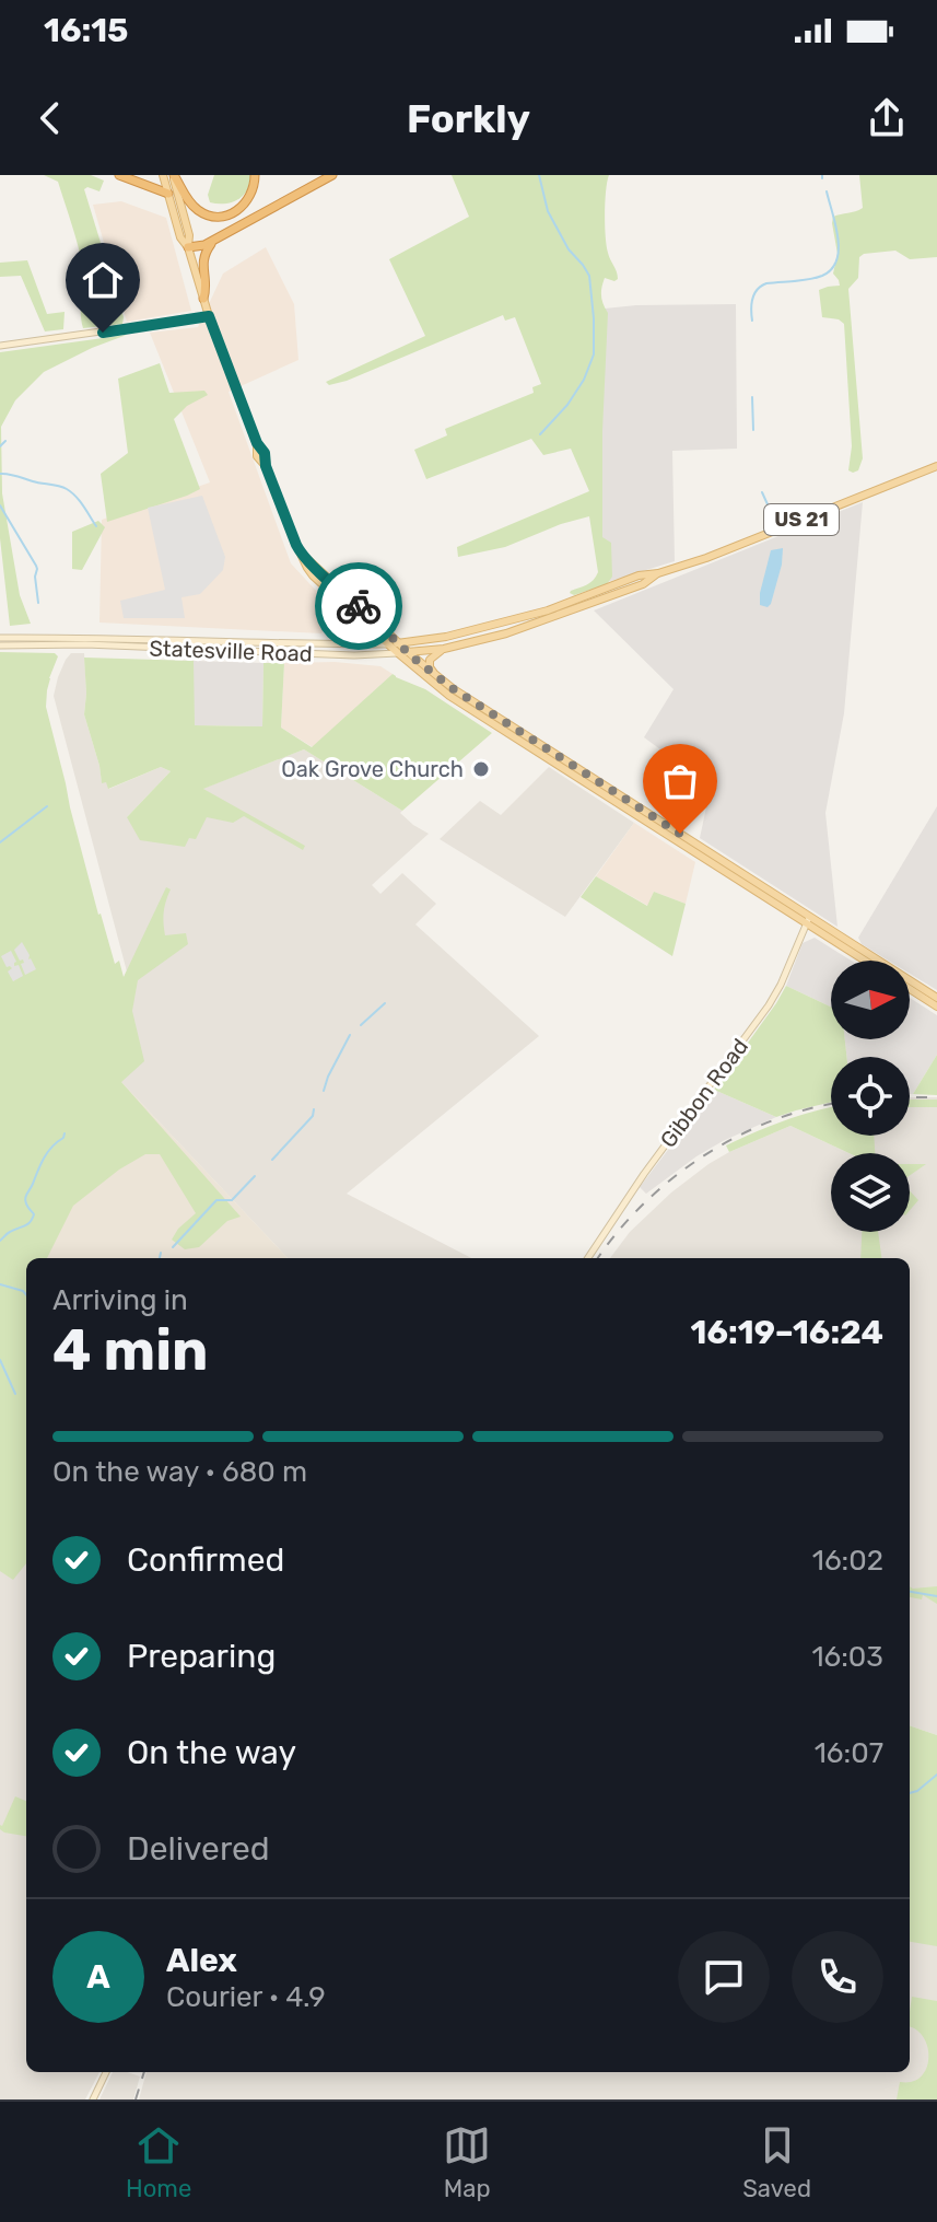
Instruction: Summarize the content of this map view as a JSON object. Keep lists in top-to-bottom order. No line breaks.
{"streets":{"main road":["US 21","Statesville Road","Gibbon Road"]},"places":["Oak Grove Church"],"north":"right","page":{"status":"16:15","header":"Forkly","heading":["4 min","Arriving in","16:19–16:24"],"panel":["Alex","Courier · 4.9"],"bar":"On the way · 680 m","list":[["Confirmed","16:02"],["Preparing","16:03"],["On the way","16:07"],"Delivered"],"round":"A","tabs":["Home","Map","Saved"]}}
